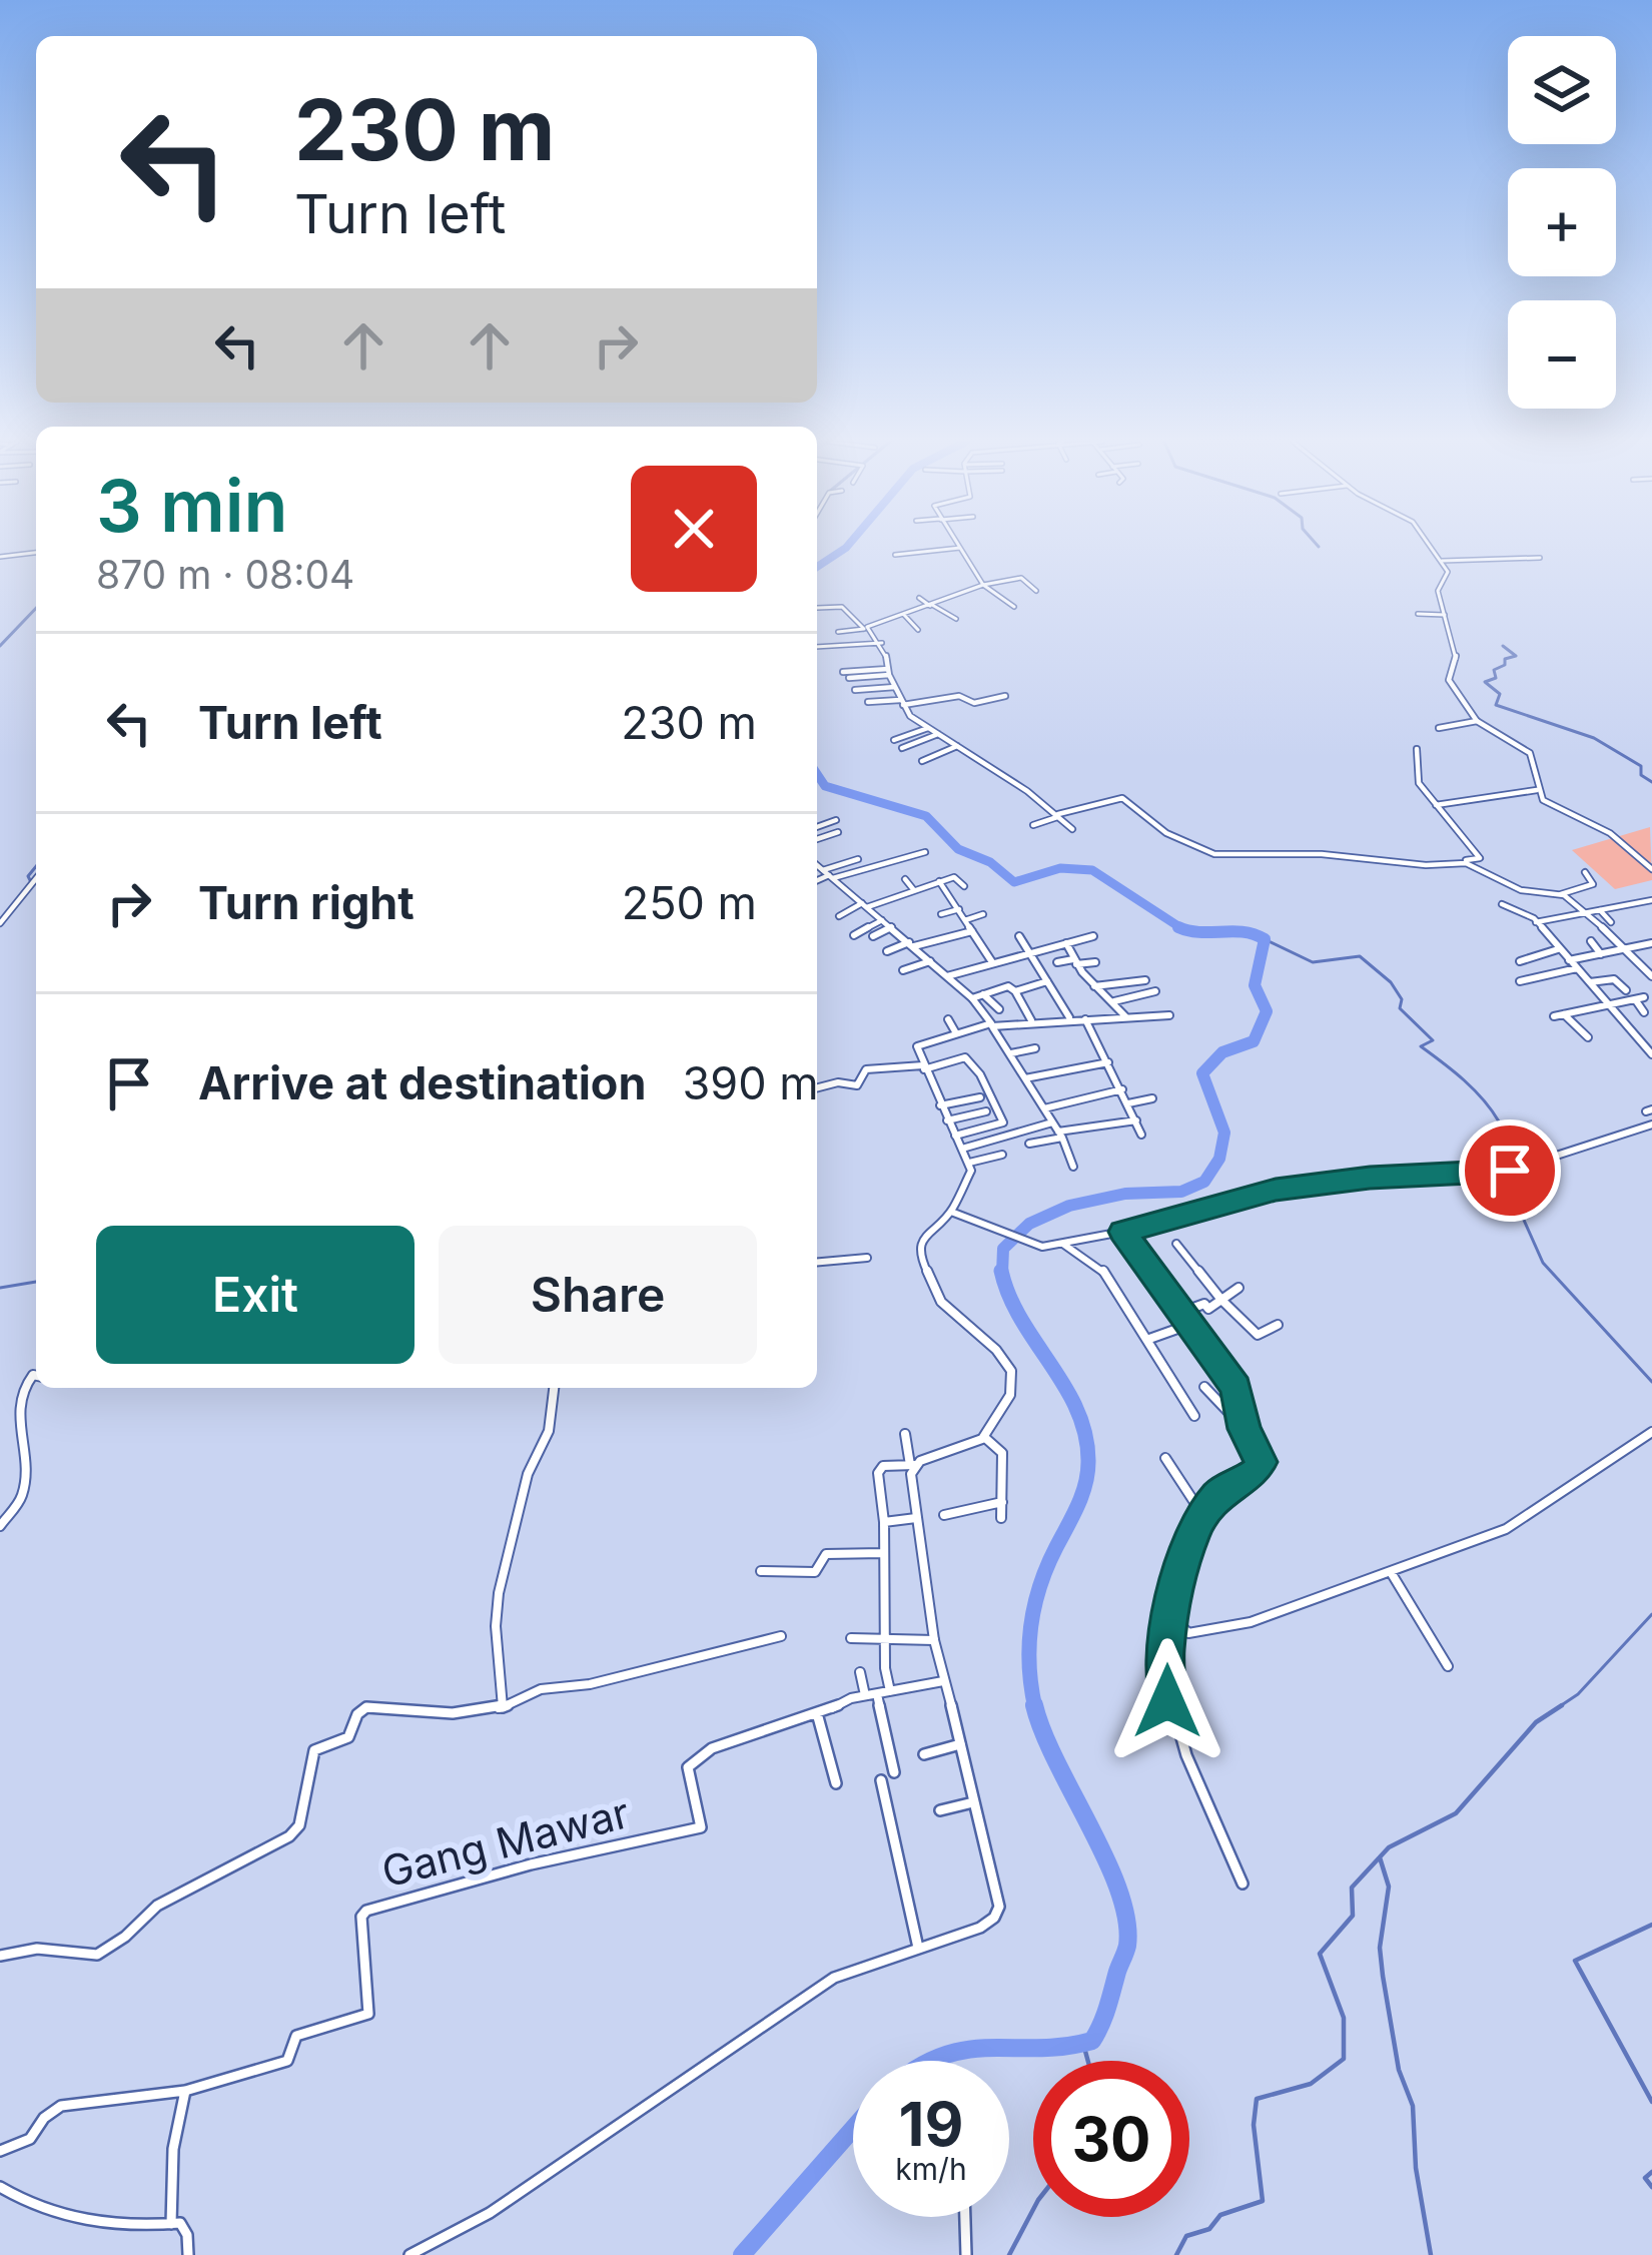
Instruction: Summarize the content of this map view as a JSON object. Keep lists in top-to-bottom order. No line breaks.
{"streets":{"street":["Gang Mawar"]},"page":{"map_buttons":["+","−"],"turn":["230 m","Turn left"],"heading":["3 min","870 m · 08:04"],"list":[{"name":"Turn left","value":"230 m"},{"name":"Turn right","value":"250 m"},{"name":"Arrive at destination","value":"390 m"}],"buttons":["Exit","Share"],"speed":"19 km/h","limit":"30"}}
